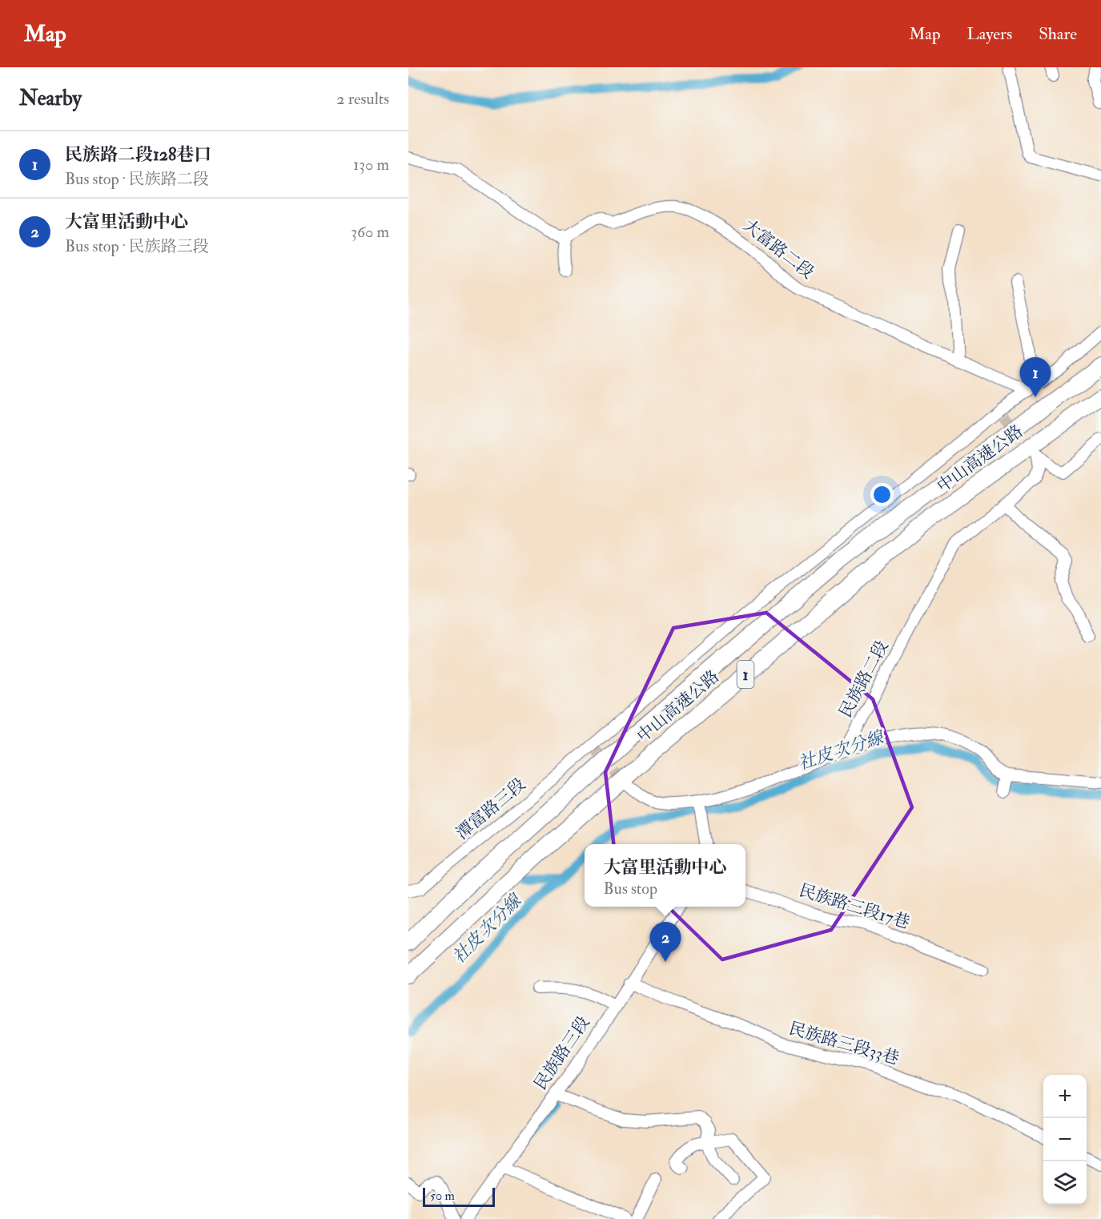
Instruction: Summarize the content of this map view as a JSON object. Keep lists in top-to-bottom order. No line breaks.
{"streets":{"highway":["中山高速公路","1"],"street":["大富路二段","民族路二段","潭富路三段","民族路三段17巷","民族路三段33巷","民族路三段"]},"crossings":[["大富路二段","潭富路三段"],["民族路三段33巷","民族路三段"]],"water":["社皮次分線"],"scale_bar":"50 m","page":{"header":"Map","nav":["Map","Layers","Share"],"heading":["Nearby","2 results"],"list":[{"mark":"1","name":"民族路二段128巷口","note":"Bus stop · 民族路二段","value":"130 m"},{"mark":"2","name":"大富里活動中心","note":"Bus stop · 民族路三段","value":"360 m"}],"pins":["1","2"],"popup":["大富里活動中心","Bus stop"],"map_buttons":["+","−"],"scale":"50 m"}}
